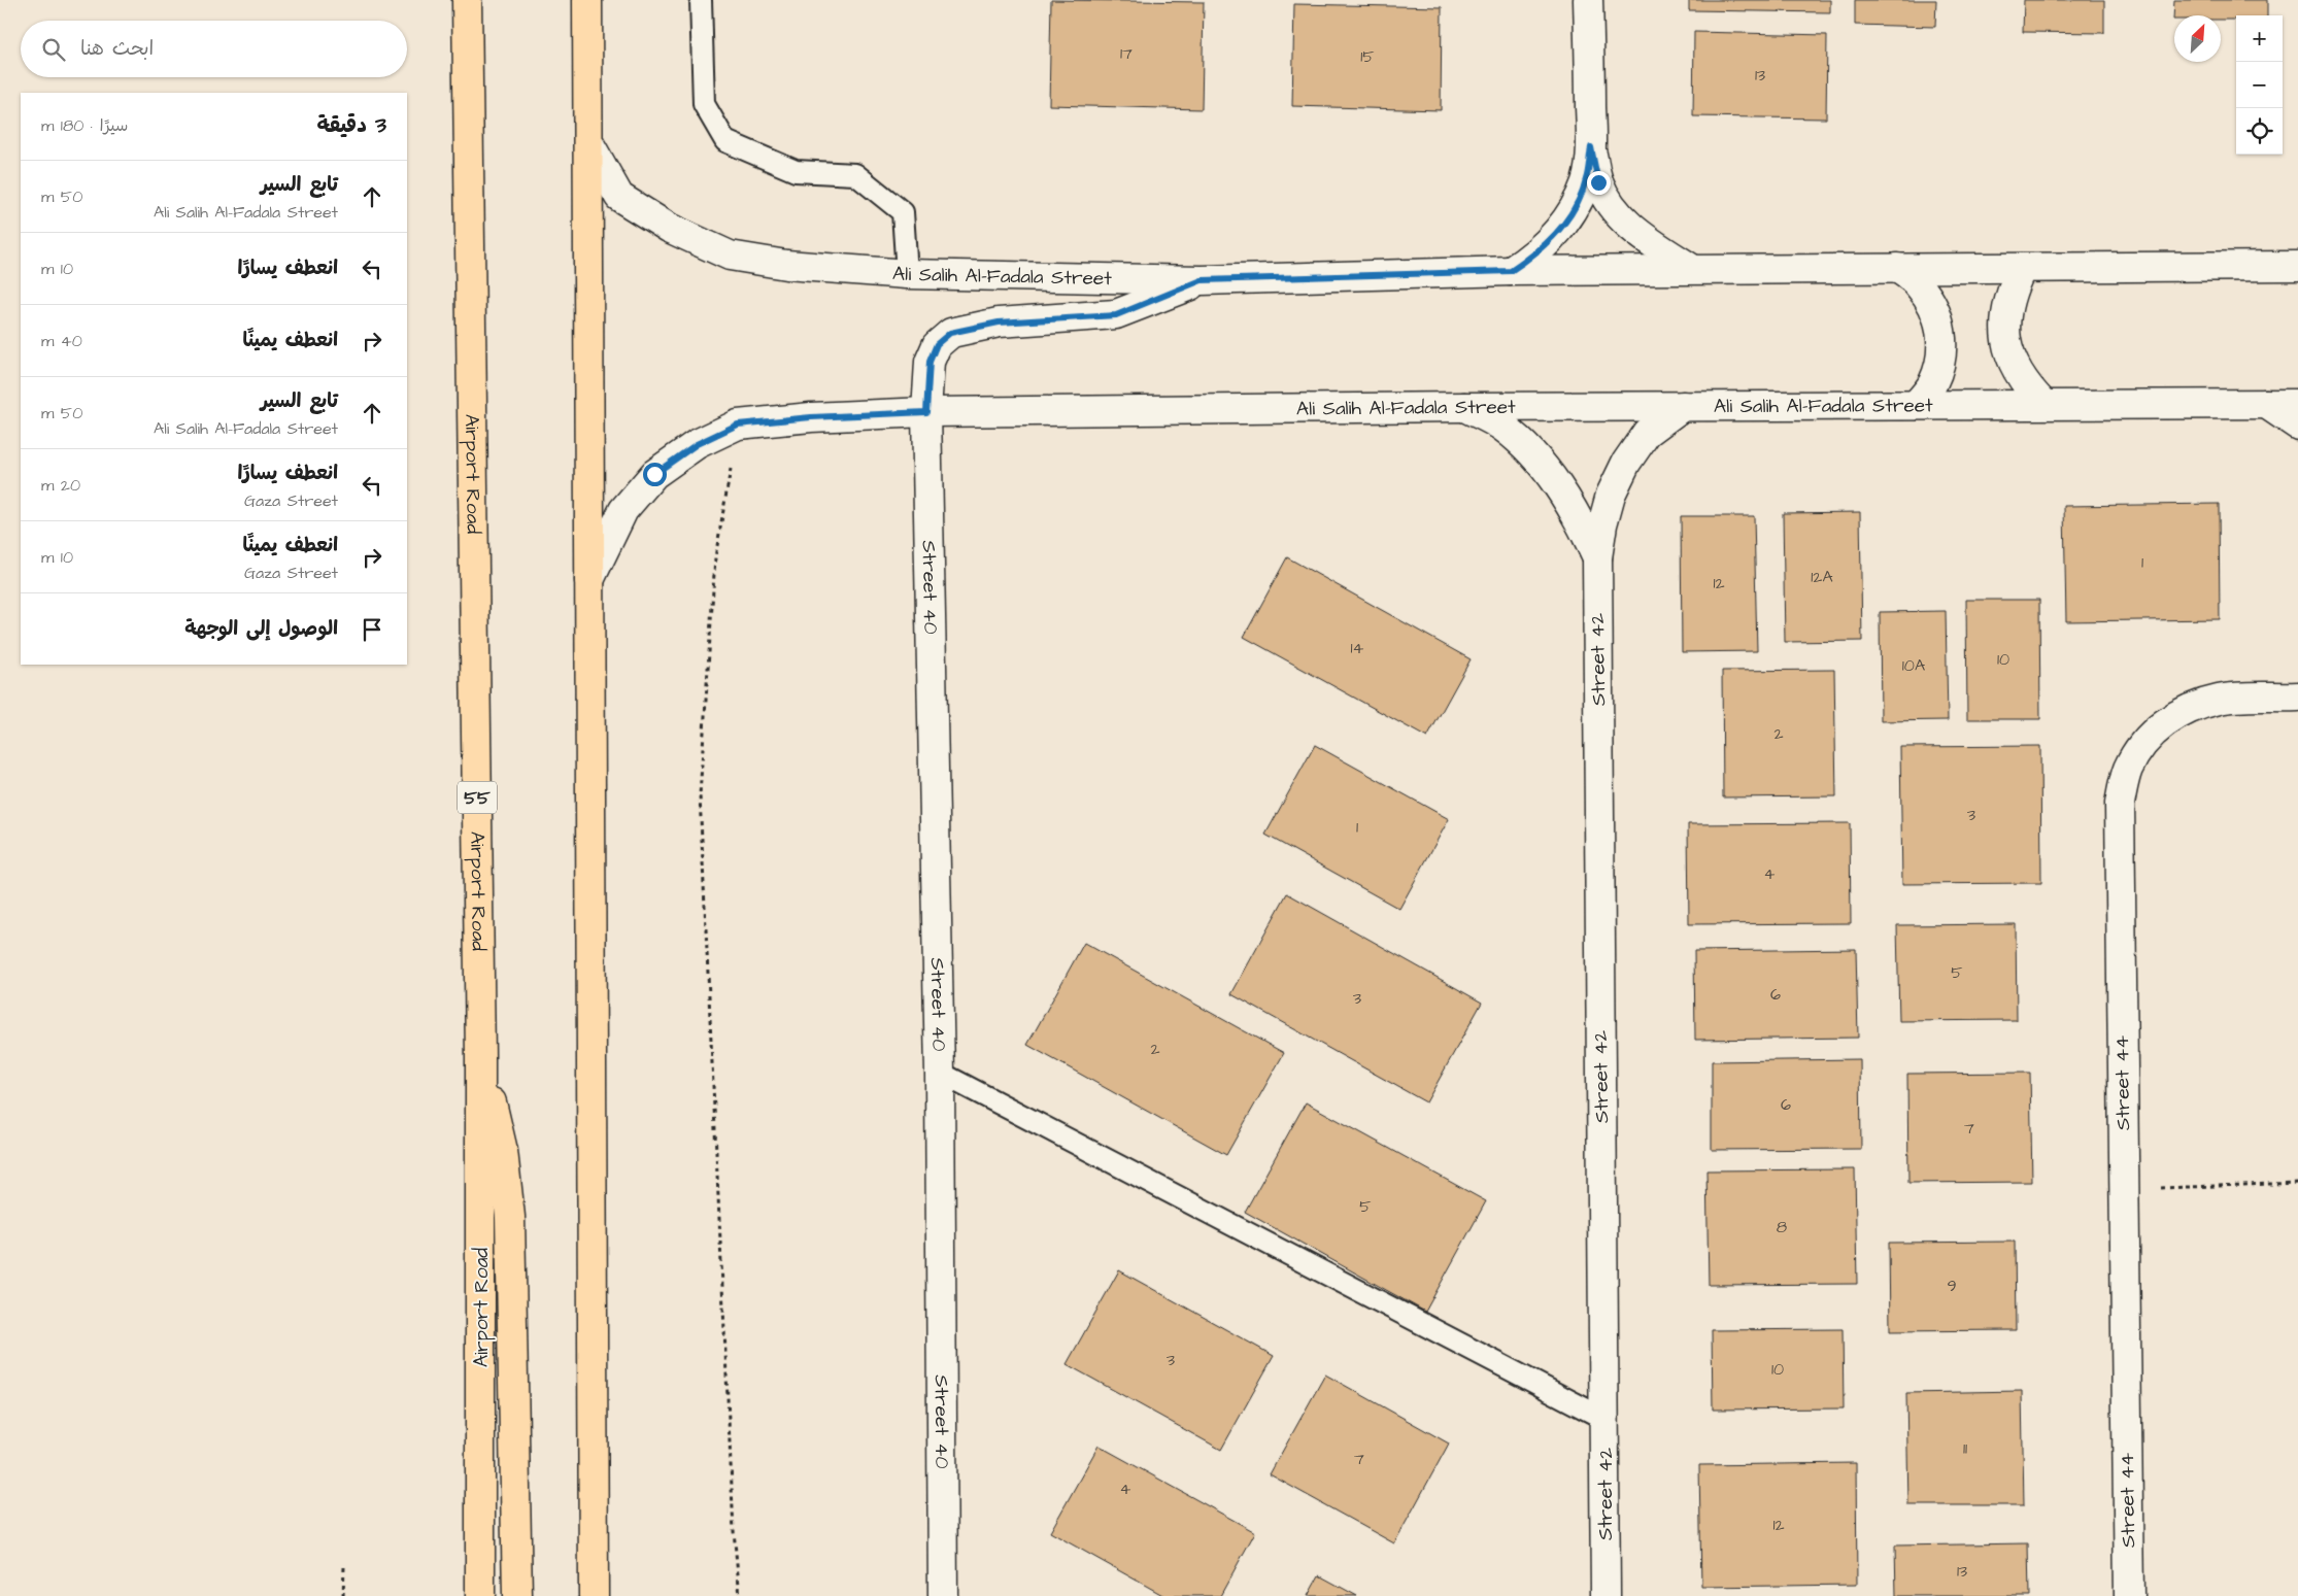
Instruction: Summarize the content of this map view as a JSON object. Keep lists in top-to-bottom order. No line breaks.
{"streets":{"highway":["Airport Road","55"],"street":["Ali Salih Al-Fadala Street","Street 40","Street 42","Street 44"]},"crossings":[["Ali Salih Al-Fadala Street","Street 40"],["Ali Salih Al-Fadala Street","Street 42"]],"house_numbers":["17","15","13","1","12A","12","14","10","10A","2","3","1","4","5","6","3","2","6","7","5","8","9","3","10","11","7","4","12","13"],"north":"top right","page":{"map_buttons":["+","−"],"search":"ابحث هنا","heading":["3 دقيقة","سيرًا · 180 m"],"list":[["تابع السير","Ali Salih Al-Fadala Street","50 m"],["انعطف يسارًا","10 m"],["انعطف يمينًا","40 m"],["تابع السير","Ali Salih Al-Fadala Street","50 m"],["انعطف يسارًا","Gaza Street","20 m"],["انعطف يمينًا","Gaza Street","10 m"],"الوصول إلى الوجهة"]}}
